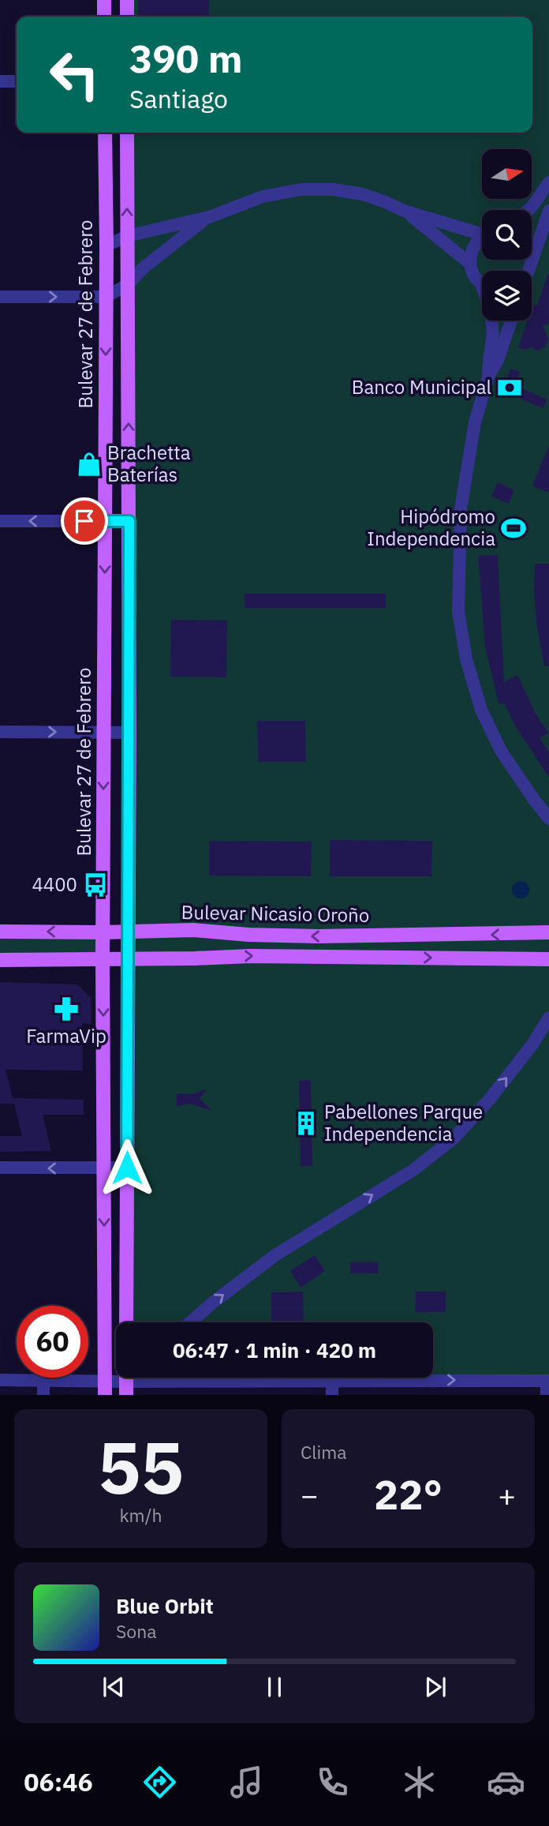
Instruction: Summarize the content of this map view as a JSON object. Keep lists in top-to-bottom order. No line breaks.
{"streets":{"main road":["Bulevar 27 de Febrero","Bulevar Nicasio Oroño"]},"crossings":[["Bulevar 27 de Febrero","Bulevar Nicasio Oroño"]],"places":{"bank":["Banco Municipal"],"shop":["Brachetta Baterías"],"sports":["Hipódromo Independencia"],"bus stop":["4400"],"pharmacy":["FarmaVip"],"building":["Pabellones Parque Independencia"]},"north":"right","page":{"turn":["390 m","Santiago"],"limit":"60","trip":"06:47 · 1 min · 420 m","tile":[["55","km/h"],"Clima"],"heat":["−","22°","+"],"song":["Blue Orbit","Sona"],"tabs":"06:46"}}
